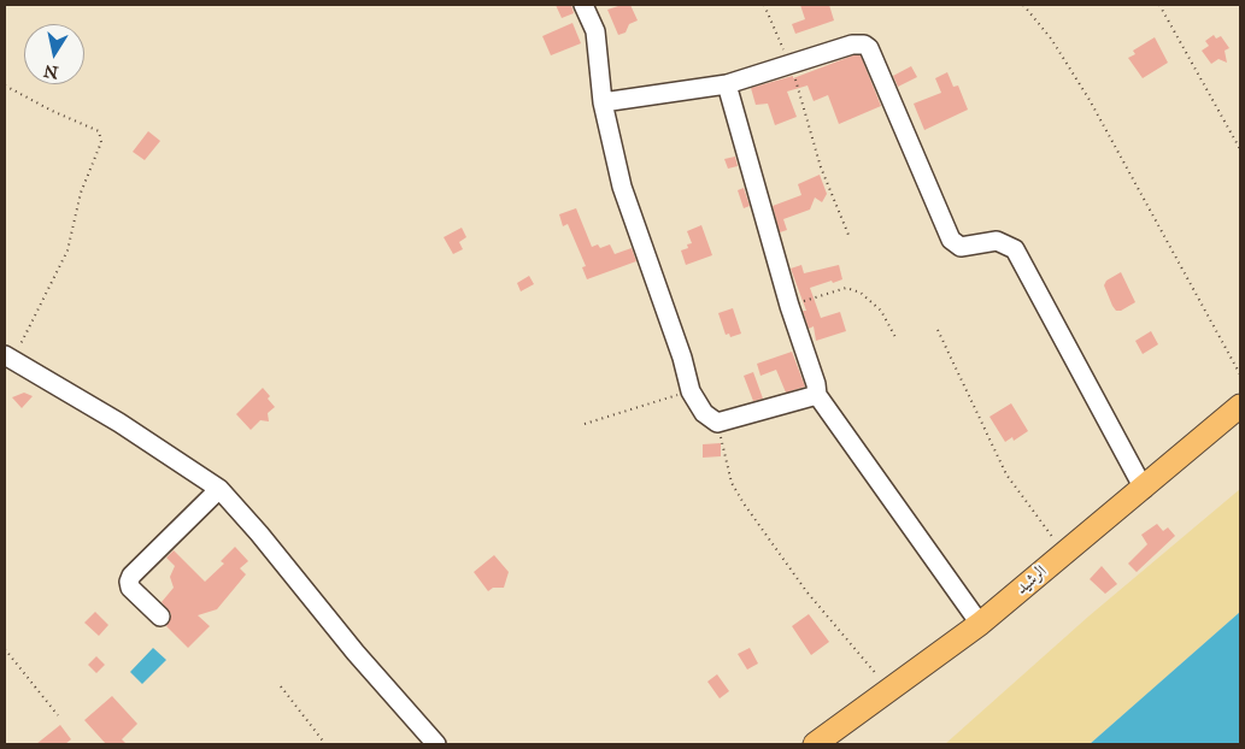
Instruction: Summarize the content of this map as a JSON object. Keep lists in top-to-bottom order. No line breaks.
{"streets":{"main road":["الرشيد"]},"north":"bottom"}
